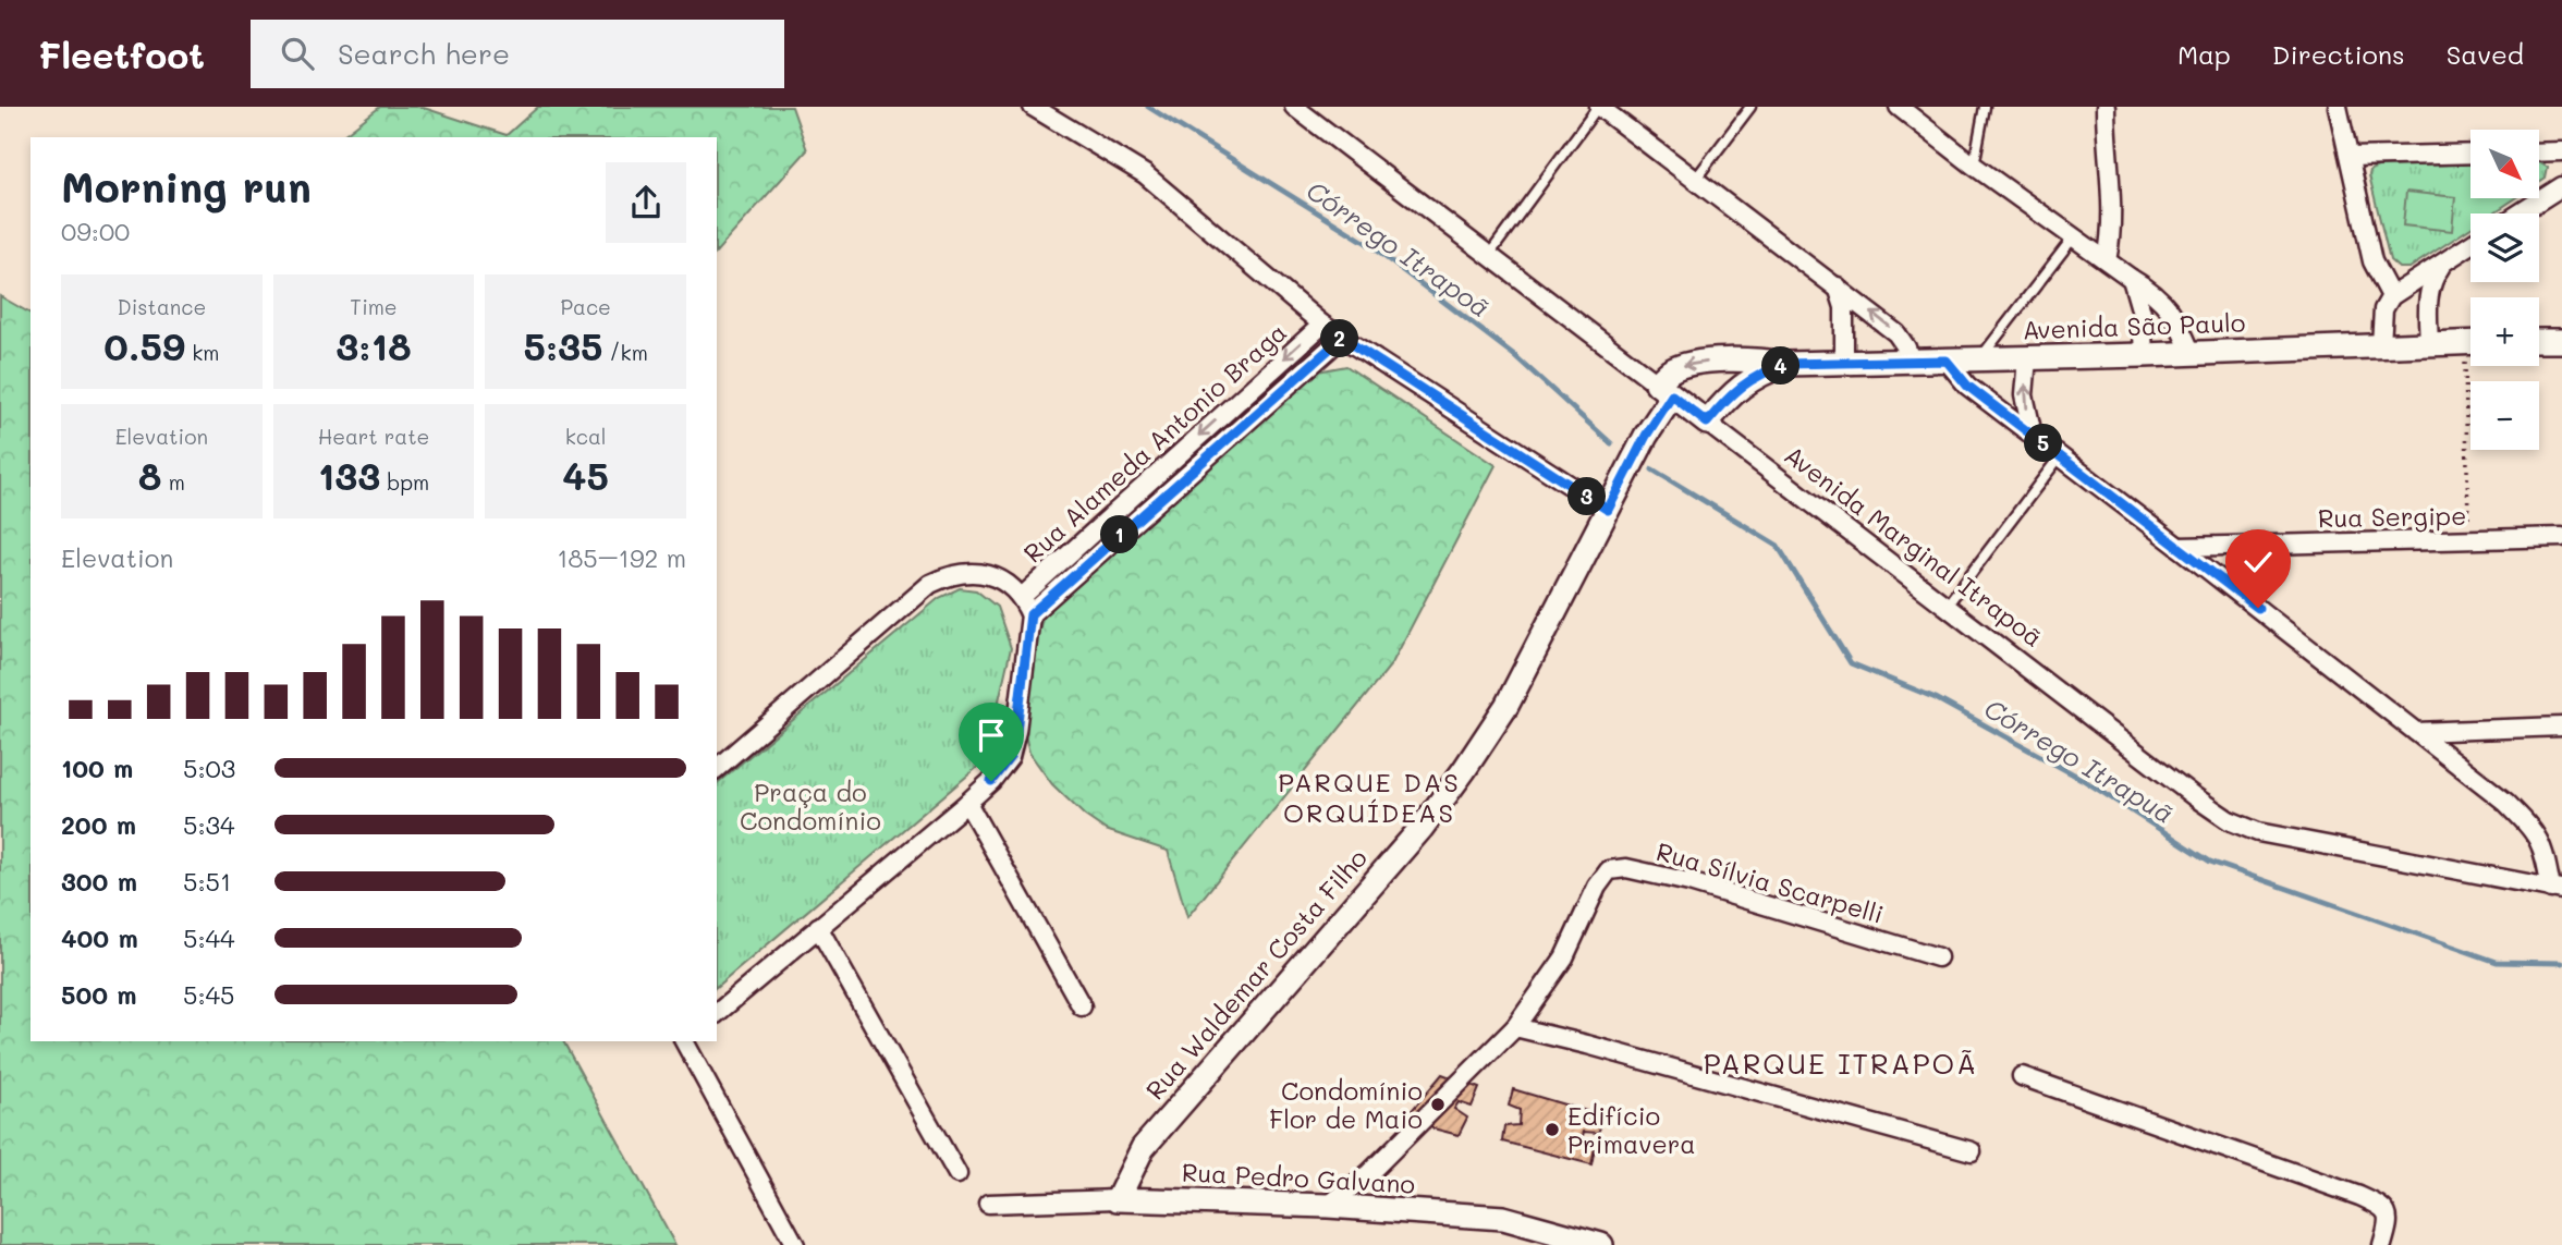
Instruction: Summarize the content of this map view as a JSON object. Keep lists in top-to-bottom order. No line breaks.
{"streets":{"main road":["Avenida São Paulo","Avenida Marginal Itrapoã","Rua Waldemar Costa Filho","Rua Pedro Galvano"],"street":["Rua Alameda Antonio Braga","Rua Sergipe","Rua Sílvia Scarpelli"]},"crossings":[["Avenida São Paulo","Avenida Marginal Itrapoã"],["Avenida São Paulo","Rua Waldemar Costa Filho"],["Avenida Marginal Itrapoã","Rua Waldemar Costa Filho"],["Rua Sílvia Scarpelli","Rua Pedro Galvano"],["Rua Waldemar Costa Filho","Rua Pedro Galvano"]],"districts":["PARQUE DAS ORQUÍDEAS","PARQUE ITRAPOÃ"],"water":["Córrego Itrapoã","Córrego Itrapuã"],"parks":["Praça do Condomínio"],"places":["Condomínio Flor de Maio","Edifício Primavera"],"north":"bottom right","page":{"header":"Fleetfoot","search":"Search here","nav":["Map","Directions","Saved"],"map_buttons":["+","−"],"heading":["Morning run","09:00"],"stats":[["Distance","0.59 km"],["Time","3:18"],["Pace","5:35 /km"],["Elevation","8 m"],["Heart rate","133 bpm"],["kcal","45"]],"pins":["2","4","5","3","1"],"chart":["Elevation","185–192 m"],"list":[{"name":"100 m","note":"5:03"},{"name":"200 m","note":"5:34"},{"name":"300 m","note":"5:51"},{"name":"400 m","note":"5:44"},{"name":"500 m","note":"5:45"}]}}
